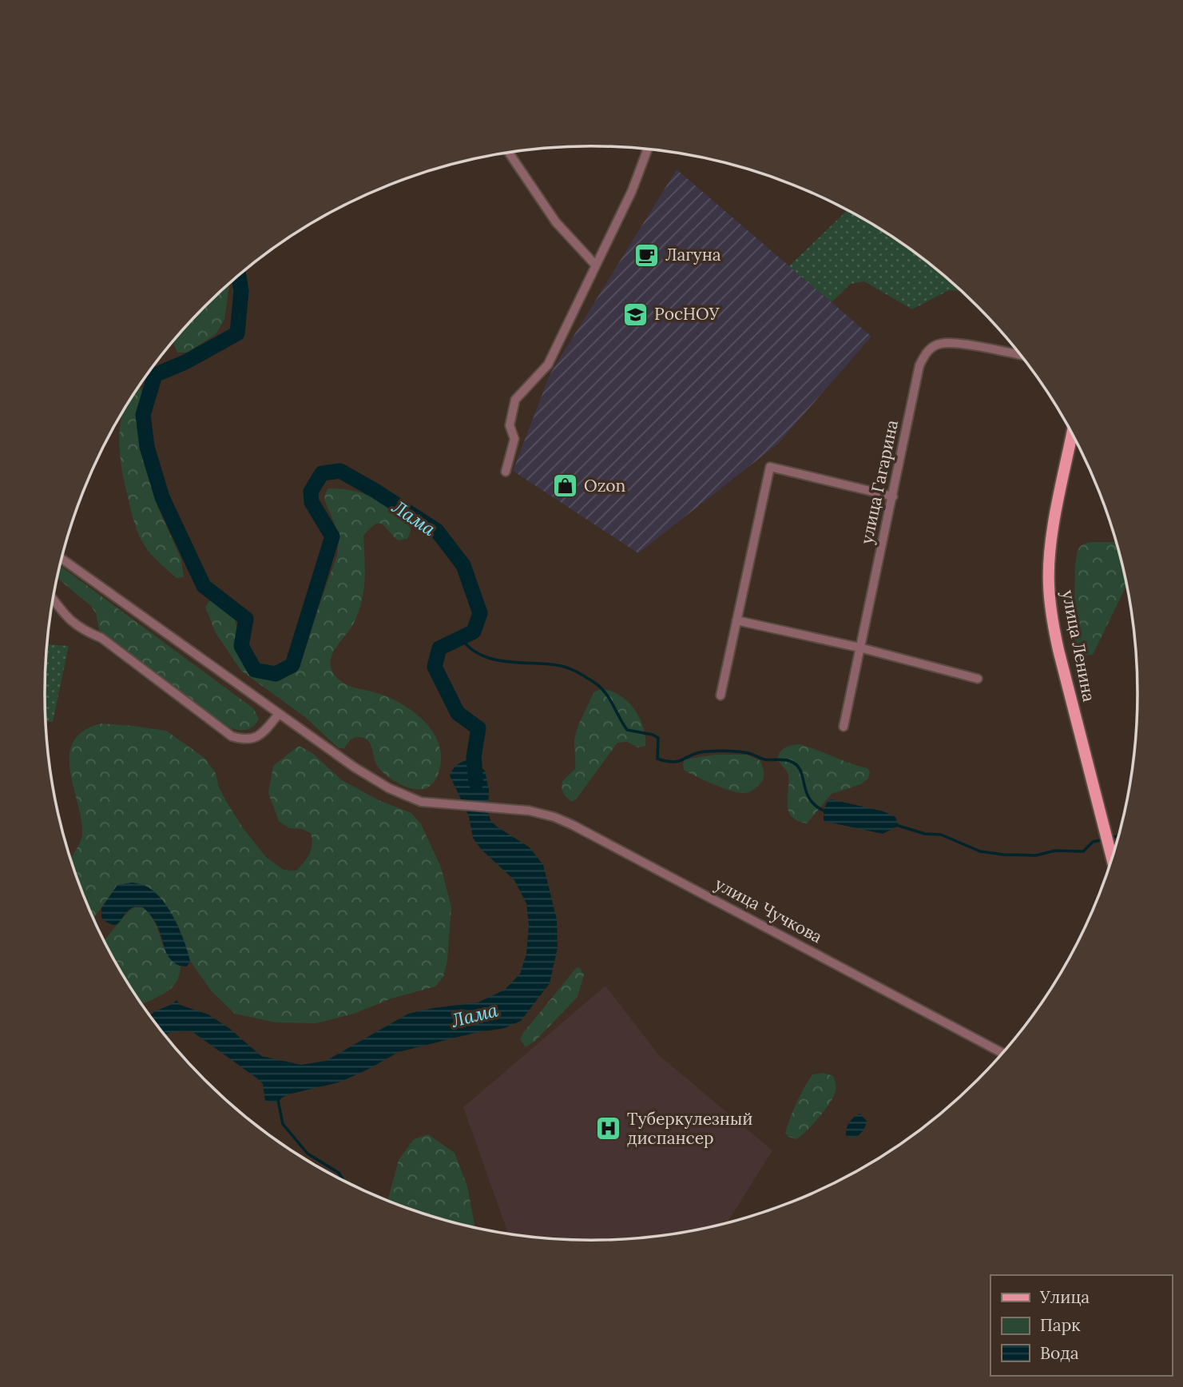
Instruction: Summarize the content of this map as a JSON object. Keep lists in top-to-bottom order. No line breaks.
{"streets":{"main road":["улица Ленина"],"street":["улица Гагарина","улица Чучкова"]},"water":["Лама"],"places":{"cafe":["Лагуна"],"school or university":["РосНОУ"],"shop":["Ozon"],"hospital":["Туберкулезный диспансер"]},"legend":["Улица","Парк","Вода"]}
